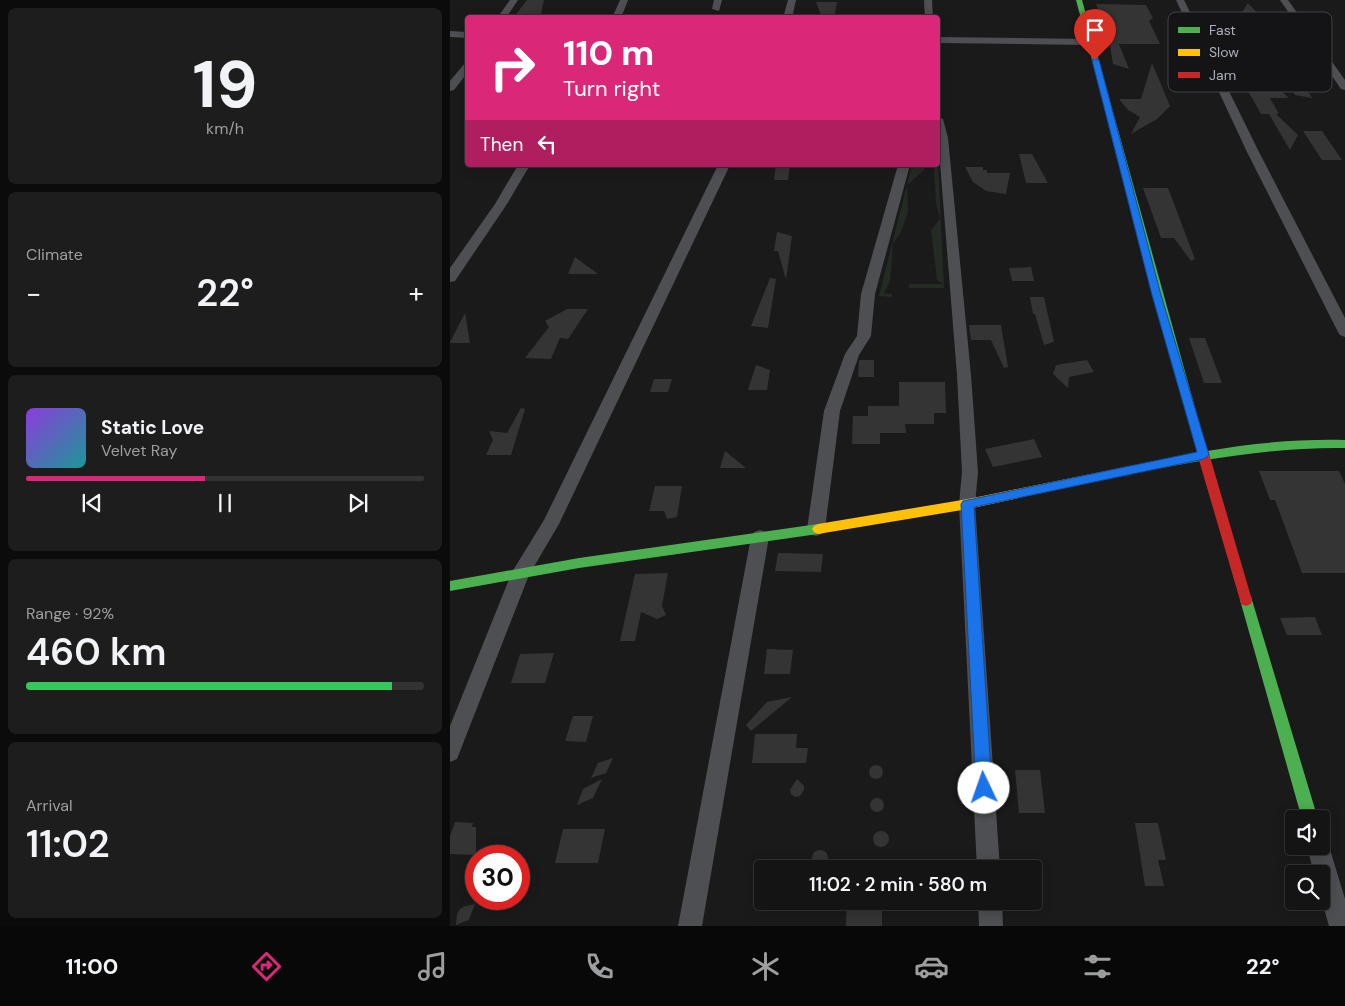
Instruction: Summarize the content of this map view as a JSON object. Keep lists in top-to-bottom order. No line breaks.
{"legend":["Fast","Slow","Jam"],"page":{"tile":[["19","km/h"],"Climate",["Range · 92%","460 km"],["Arrival","11:02"]],"turn":["110 m","Turn right"],"then":"Then","heat":["−","22°","+"],"song":["Static Love","Velvet Ray"],"limit":"30","trip":"11:02 · 2 min · 580 m","tabs":["11:00","22°"]}}
